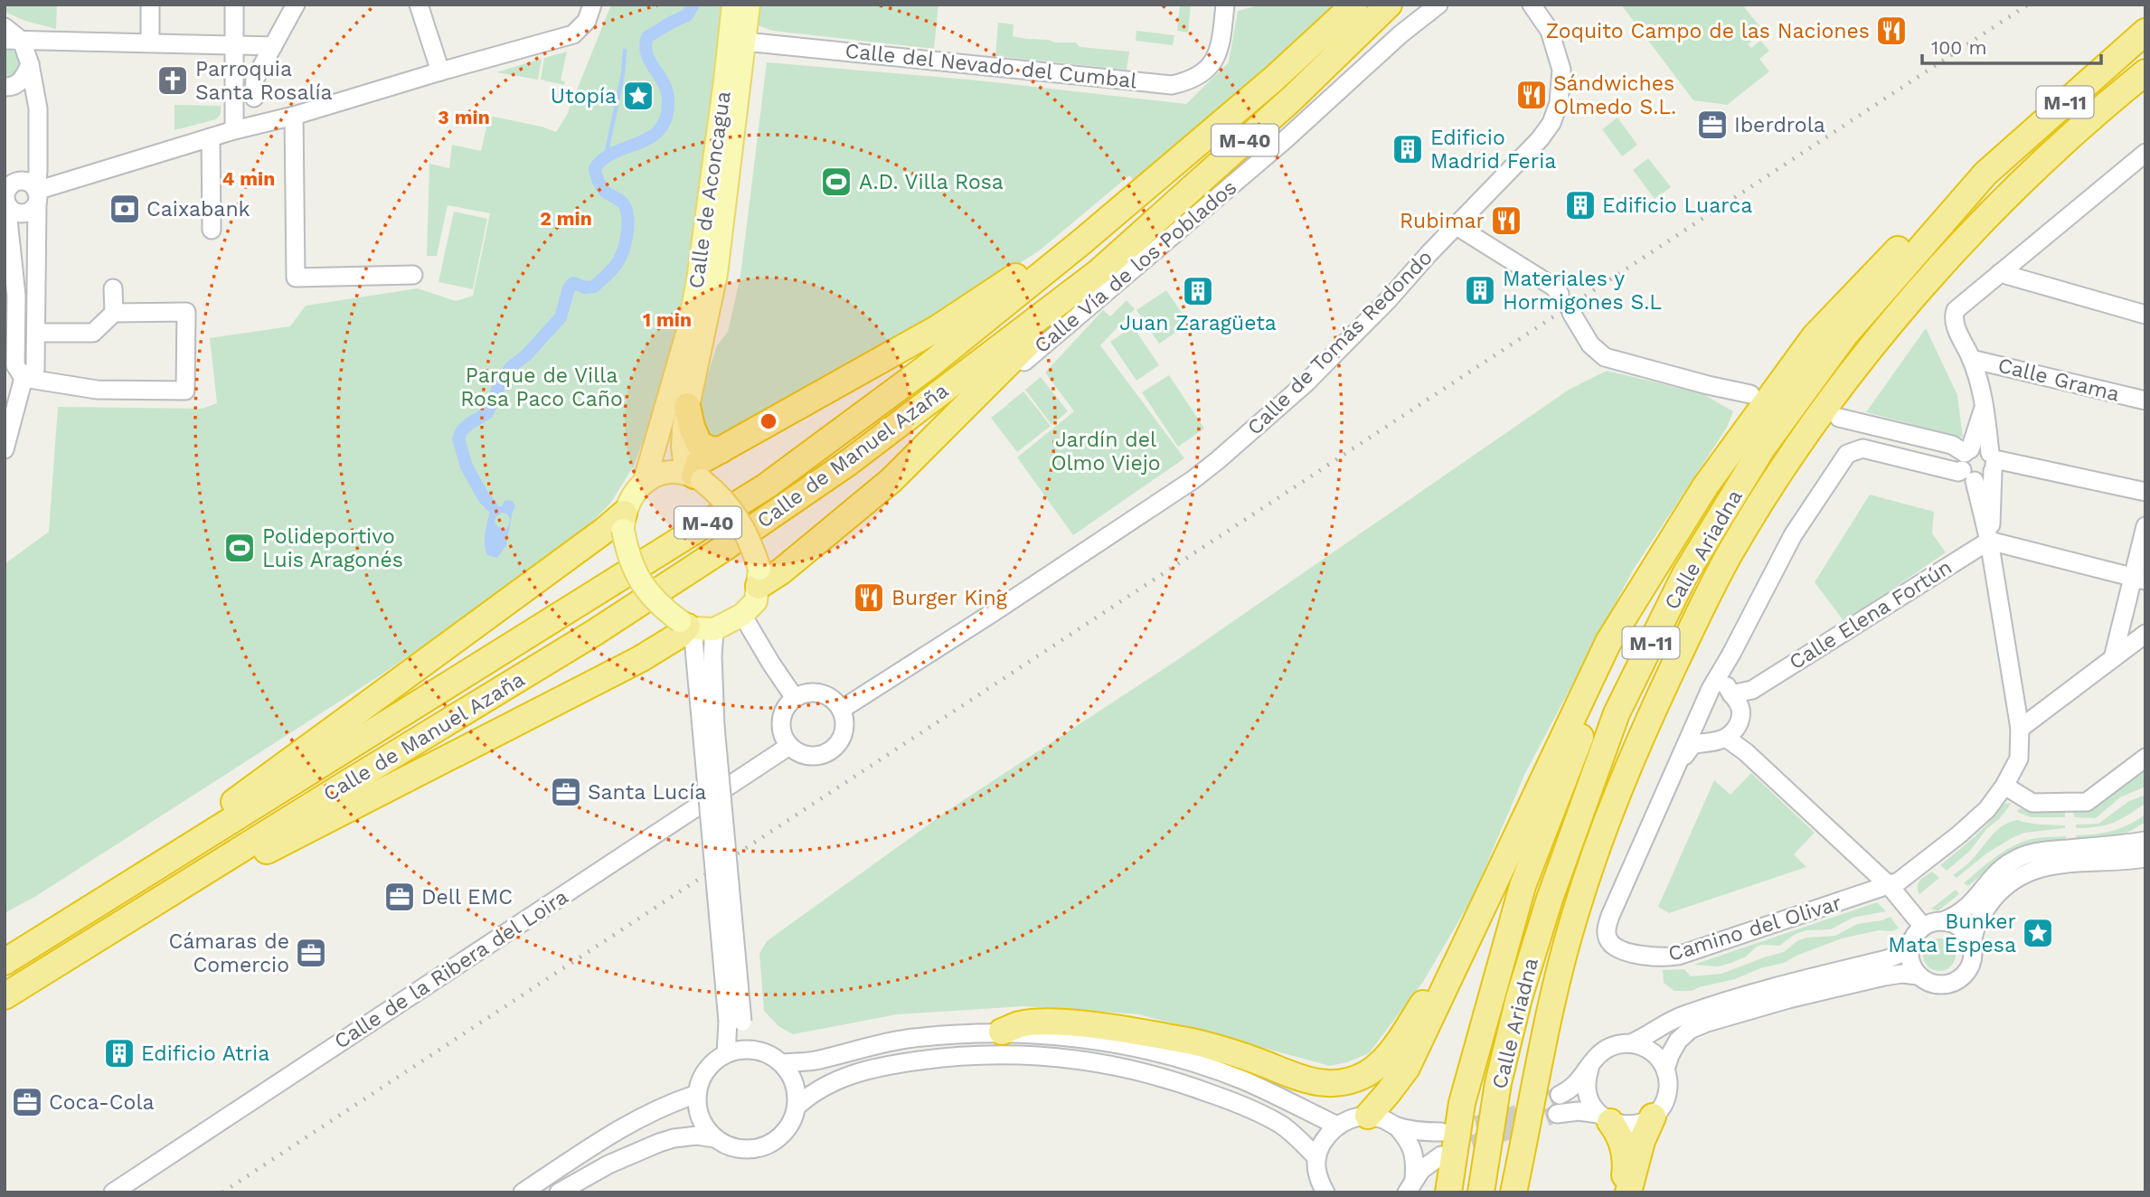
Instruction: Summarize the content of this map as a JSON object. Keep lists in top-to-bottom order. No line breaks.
{"streets":{"highway":["M-11","M-40","Calle de Manuel Azaña","Calle Ariadna"],"main road":["Calle de Aconcagua"],"street":["Calle del Nevado del Cumbal","Calle Vía de los Poblados","Calle de Tomás Redondo","Calle Grama","Calle Elena Fortún","Camino del Olivar","Calle de la Ribera del Loira"]},"crossings":[["Calle del Nevado del Cumbal","Calle de Aconcagua"],["Calle de Tomás Redondo","Calle de la Ribera del Loira"]],"parks":["Parque de Villa Rosa Paco Caño","Jardín del Olmo Viejo"],"places":{"restaurant":["Zoquito Campo de las Naciones","Sándwiches Olmedo S.L.","Rubimar","Burger King"],"church":["Parroquia Santa Rosalía"],"place":["Utopía","Bunker Mata Espesa"],"office":["Iberdrola","Santa Lucía","Dell EMC","Cámaras de Comercio","Coca-Cola"],"building":["Edificio Madrid Feria","Edificio Luarca","Materiales y Hormigones S.L","Juan Zaragüeta","Edificio Atria"],"sports":["A.D. Villa Rosa","Polideportivo Luis Aragonés"],"bank":["Caixabank"]},"scale_bar":"100 m","rings":["3 min","4 min","2 min","1 min"]}
